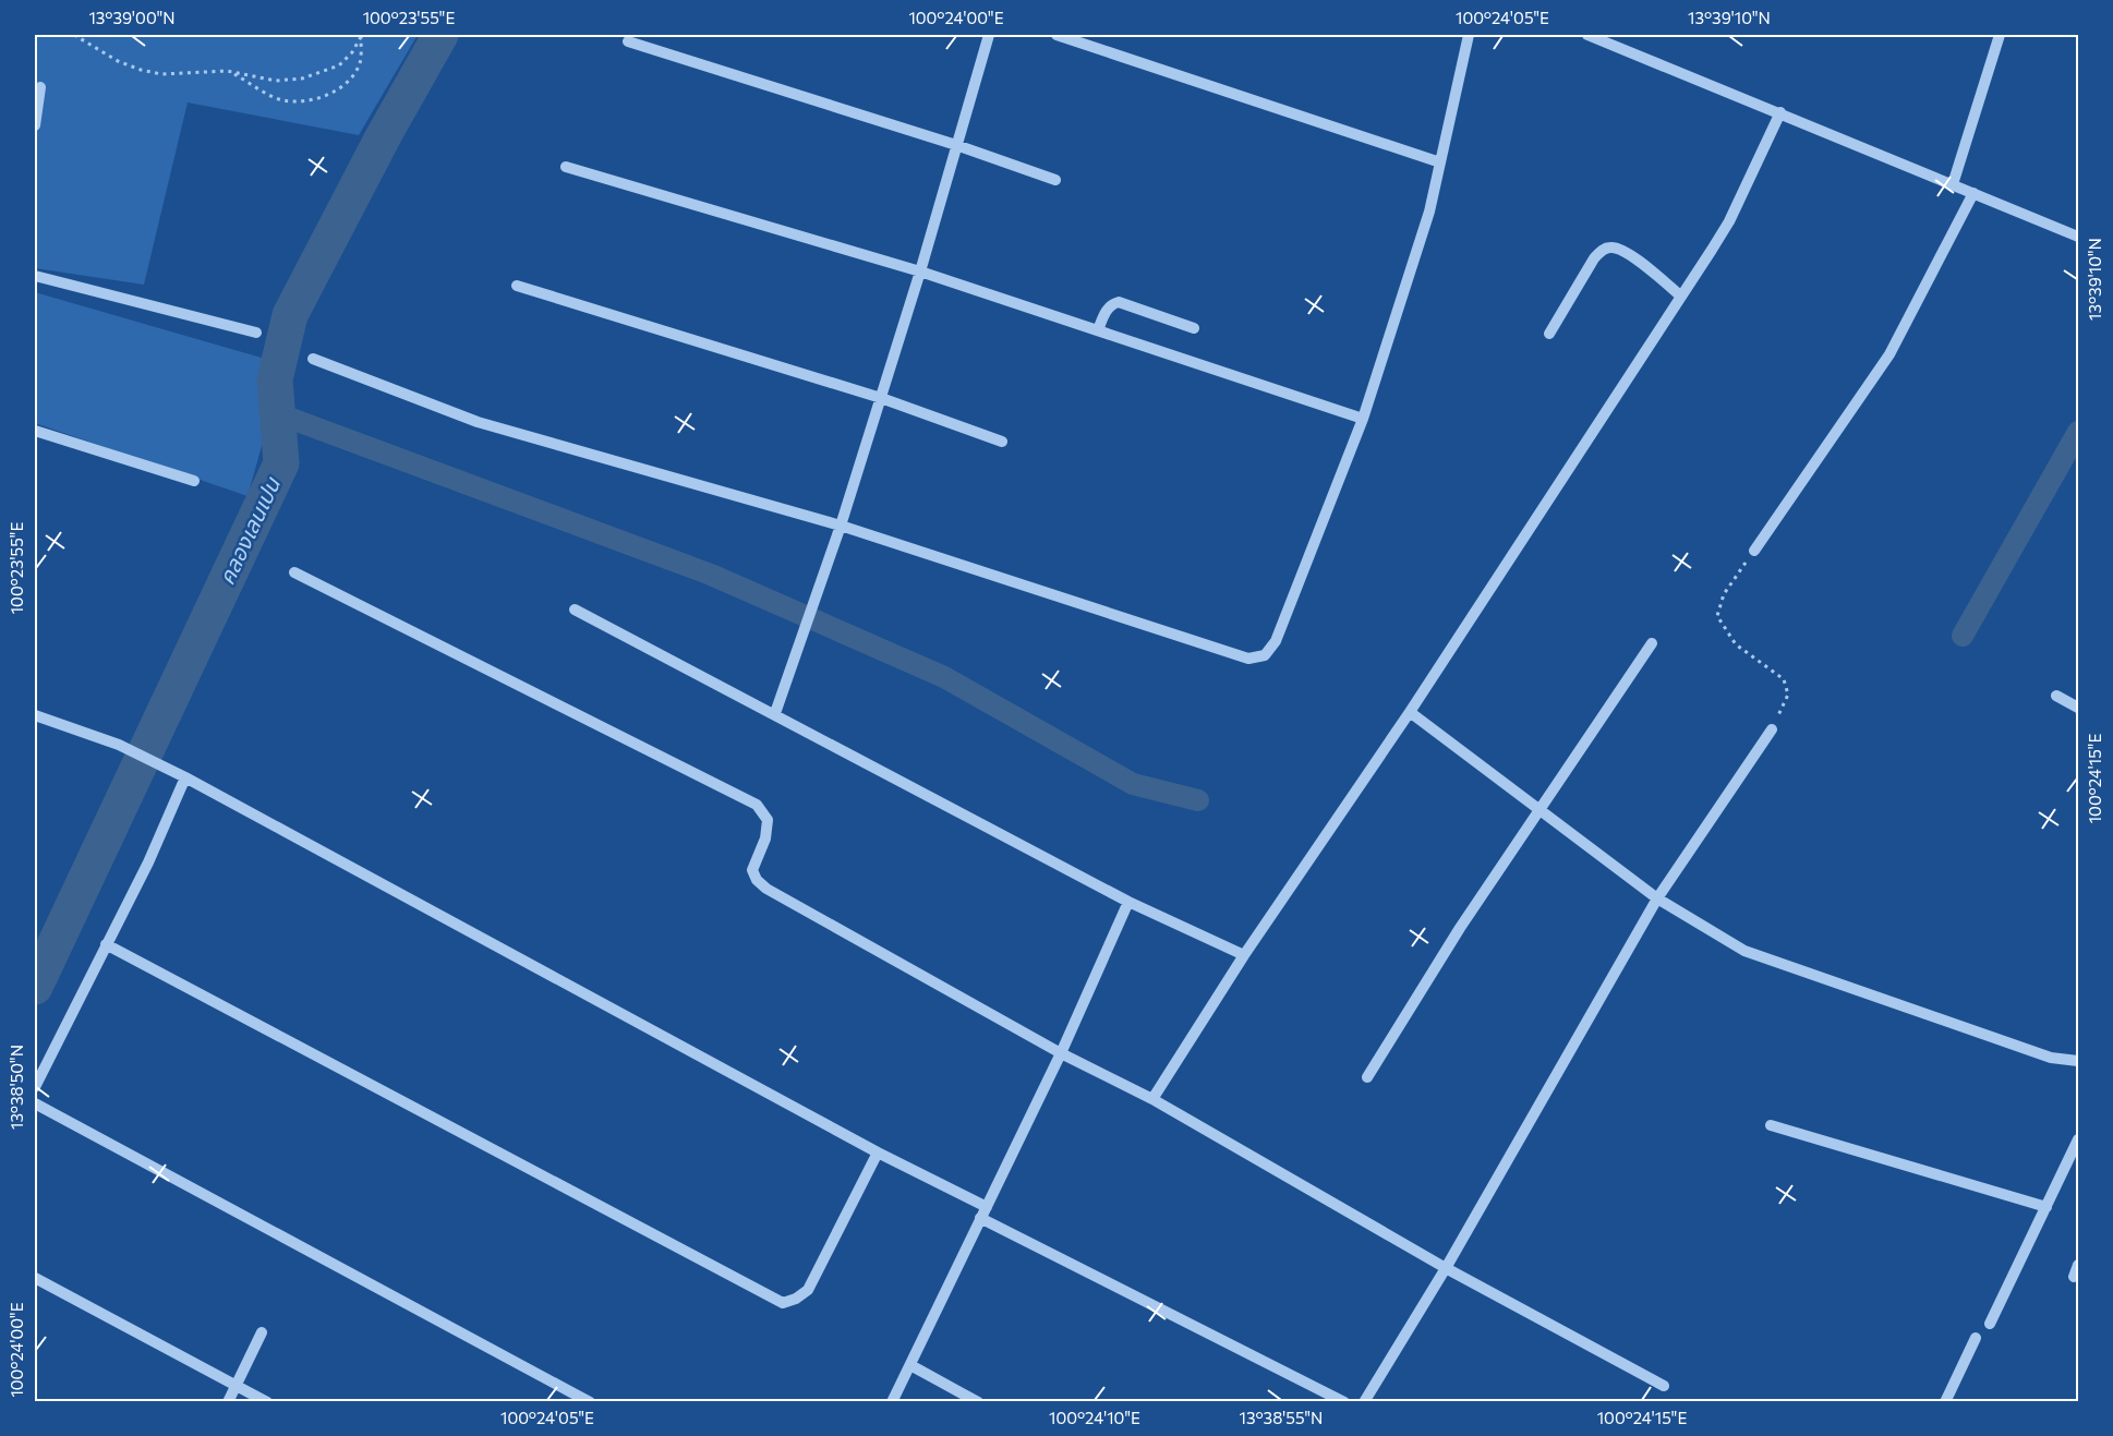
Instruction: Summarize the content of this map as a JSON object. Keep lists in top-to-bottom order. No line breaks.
{"water":["คลองเลนเปน"],"coordinates":["13°39'00\"N","100°23'55\"E","100°24'00\"E","100°24'05\"E","13°39'10\"N","100°24'15\"E","13°38'50\"N","100°24'10\"E","13°38'55\"N"]}
